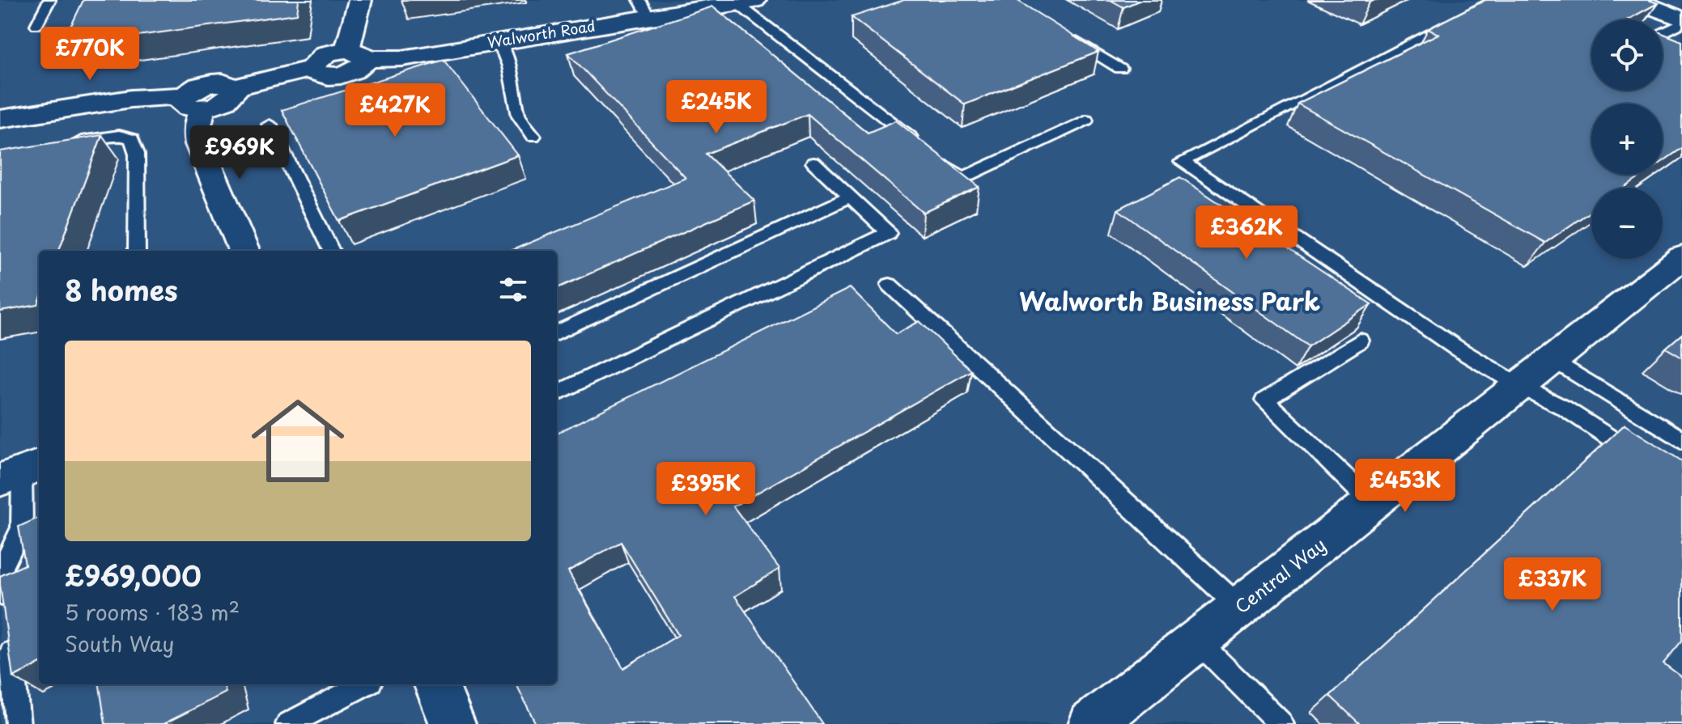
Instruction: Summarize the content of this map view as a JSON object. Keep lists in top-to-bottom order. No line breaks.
{"streets":{"street":["Walworth Road","Central Way"]},"districts":["Walworth Business Park"],"page":{"map_buttons":["+","−"],"price":["£770K","£245K","£427K","£969K","£362K","£453K","£395K","£337K"],"heading":"8 homes","list":[{"name":"£969,000","note":"5 rooms · 183 m² · South Way"}]}}
